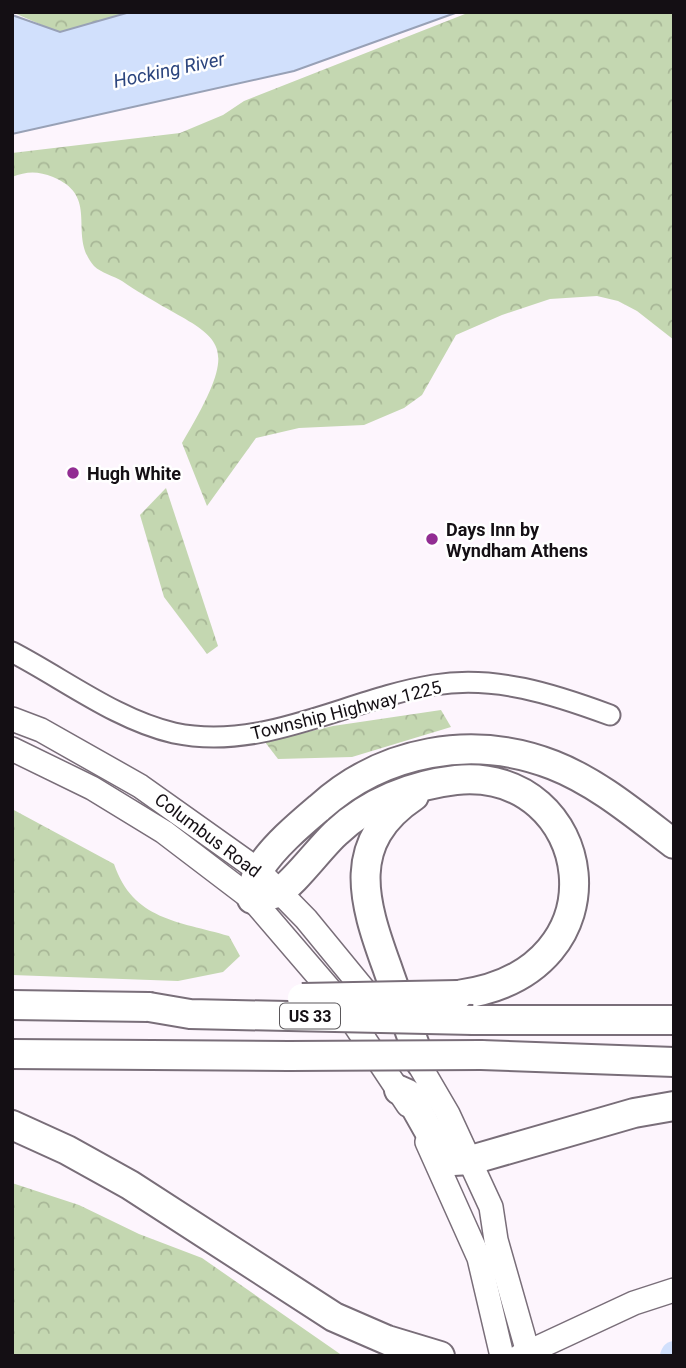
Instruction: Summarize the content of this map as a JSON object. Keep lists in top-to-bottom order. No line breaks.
{"streets":{"highway":["US 33"],"main road":["Columbus Road"],"street":["Township Highway 1225"]},"water":["Hocking River"],"places":["Hugh White","Days Inn by Wyndham Athens"]}
